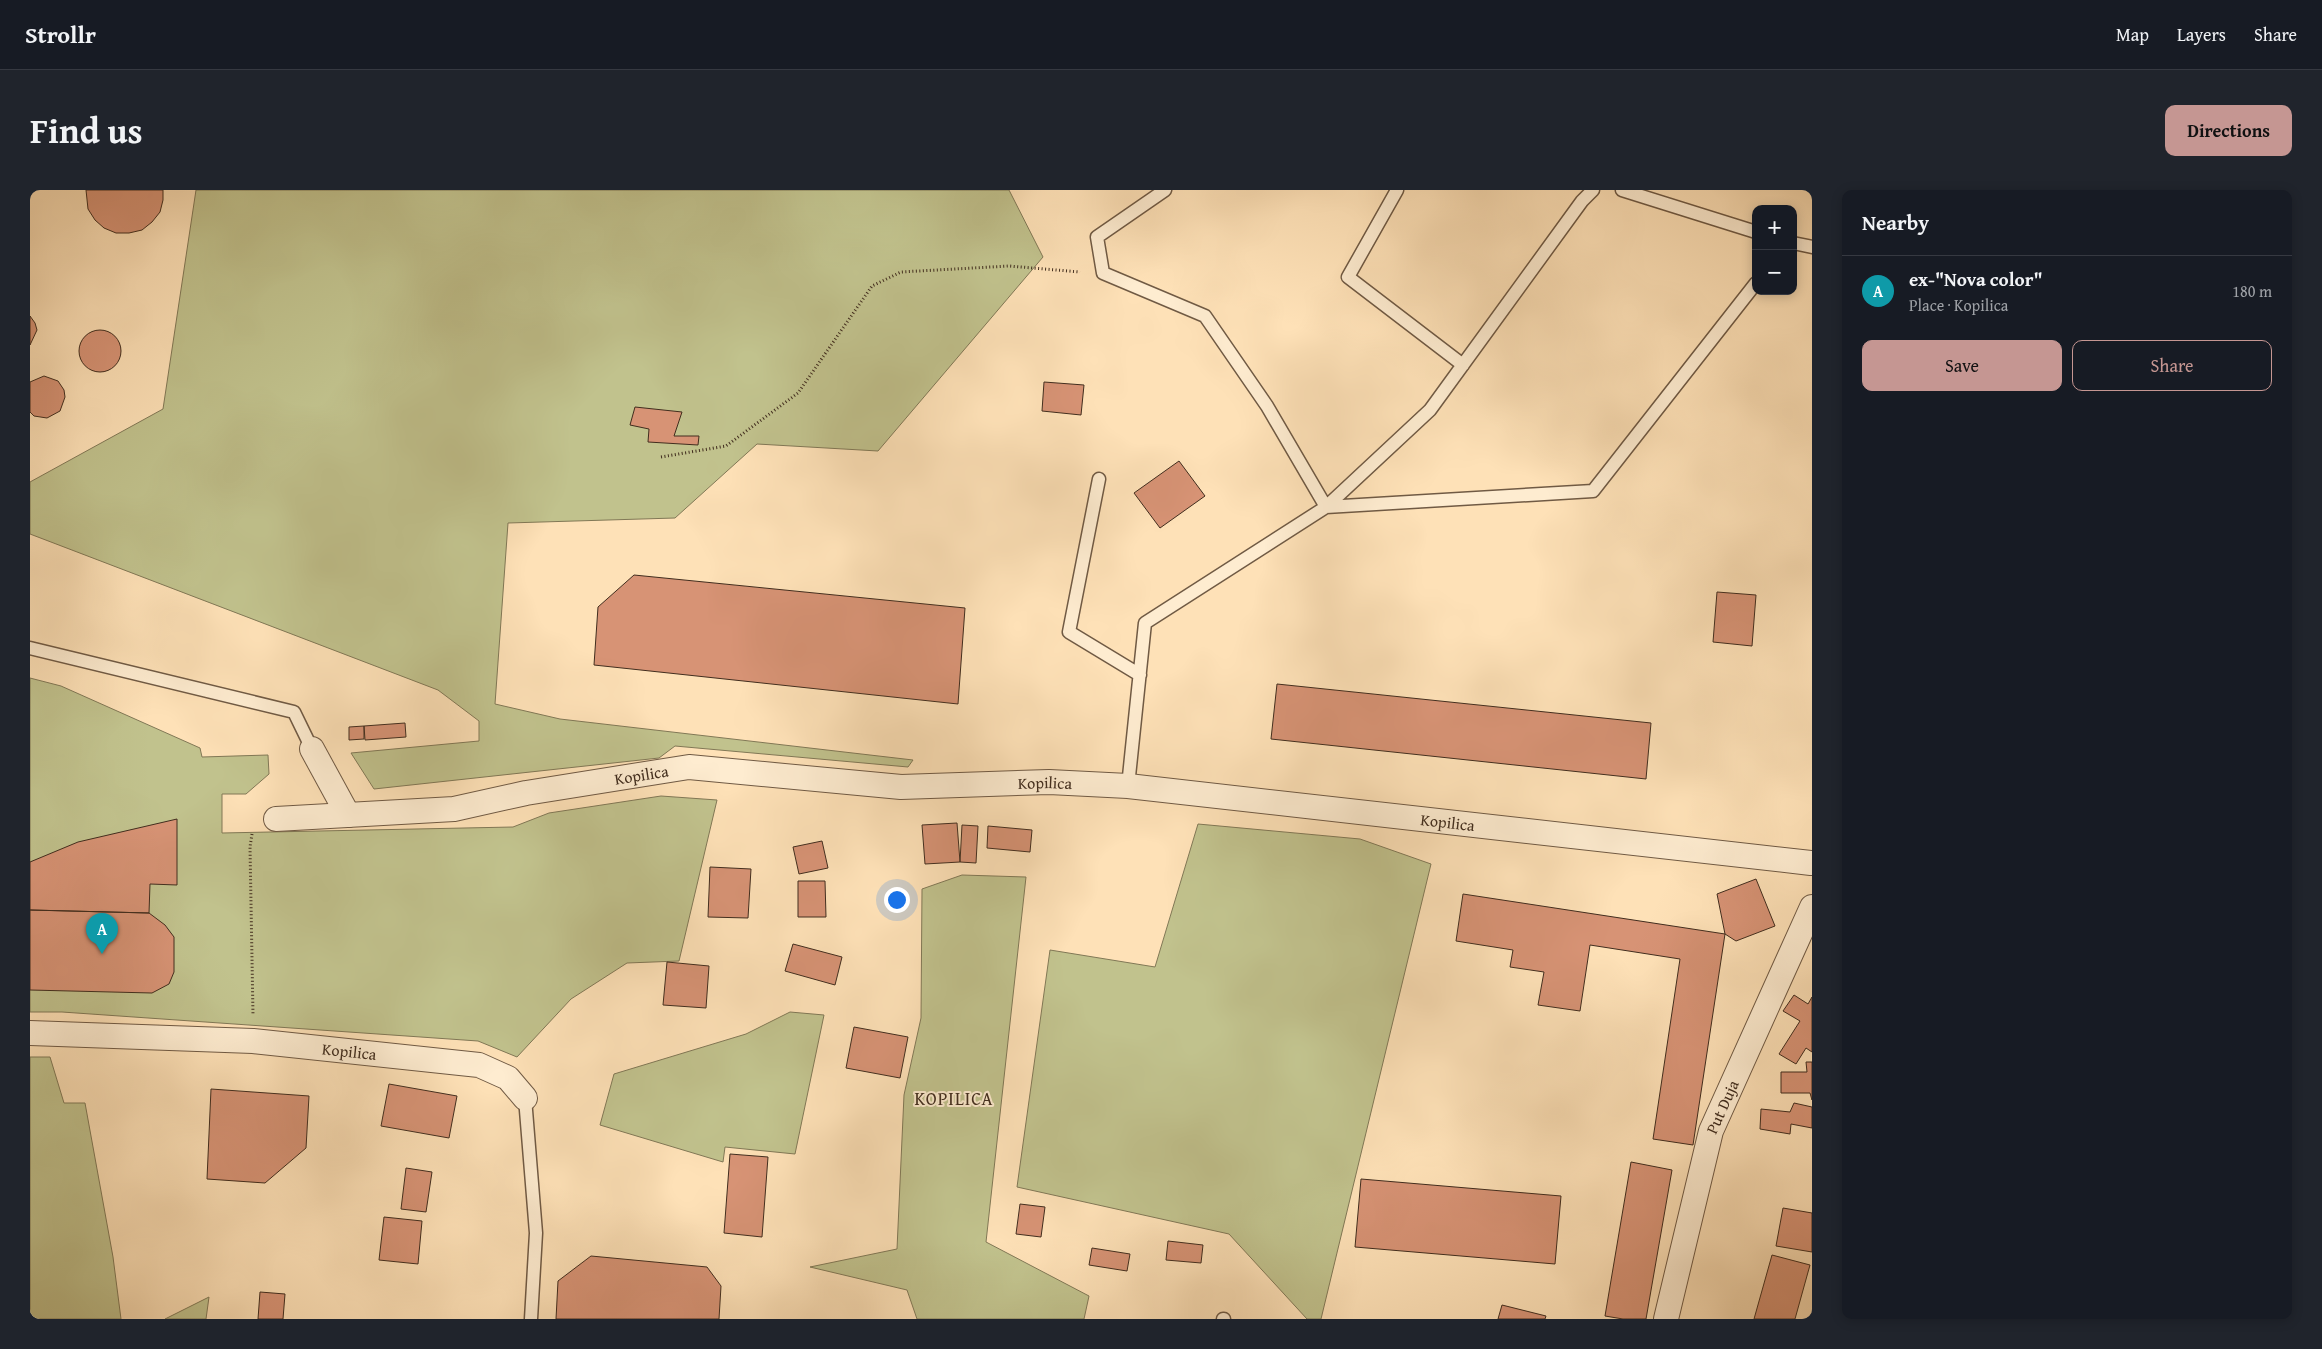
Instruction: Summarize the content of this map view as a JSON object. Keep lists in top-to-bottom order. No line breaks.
{"streets":{"street":["Kopilica","Put Duja"]},"districts":["KOPILICA"],"page":{"header":"Strollr","nav":["Map","Layers","Share"],"title":"Find us","buttons":["Directions",["Save","Share"]],"heading":"Nearby","map_buttons":["+","−"],"list":[{"mark":"A","name":"ex-\"Nova color\"","note":"Place · Kopilica","value":"180 m"}],"pins":"A"}}
